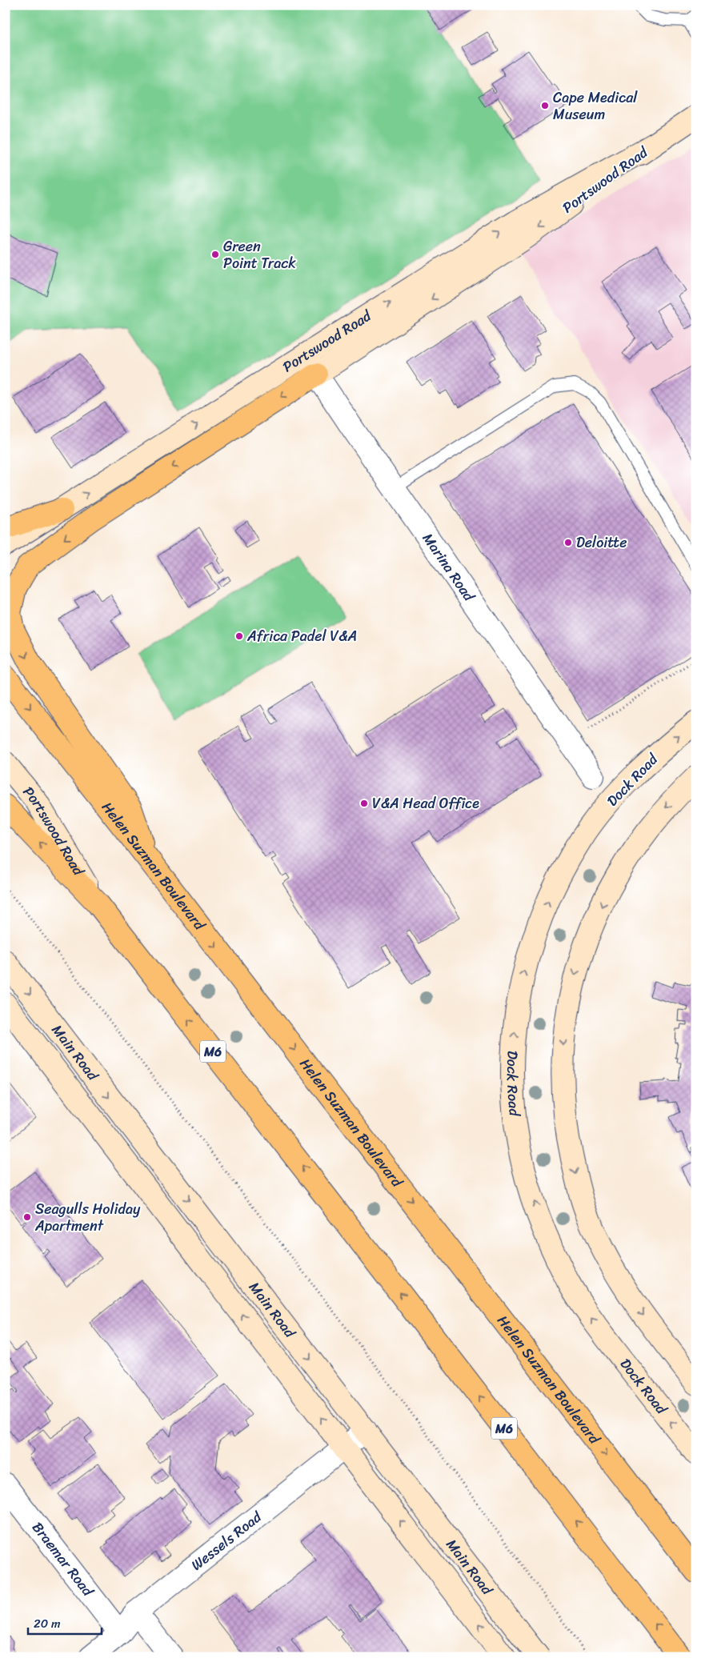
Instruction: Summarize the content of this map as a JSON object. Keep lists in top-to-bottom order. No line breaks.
{"streets":{"main road":["Helen Suzman Boulevard","M6"],"street":["Portswood Road","Marina Road","Dock Road","Main Road","Wessels Road","Braemar Road"]},"crossings":[["Portswood Road","Marina Road"],["Portswood Road","M6"],["Main Road","Wessels Road"],["Wessels Road","Braemar Road"]],"one_way":["Dock Road"],"places":["Cape Medical Museum","Green Point Track","Deloitte","Africa Padel V&A","V&A Head Office","Seagulls Holiday Apartment"],"scale_bar":"20 m"}
